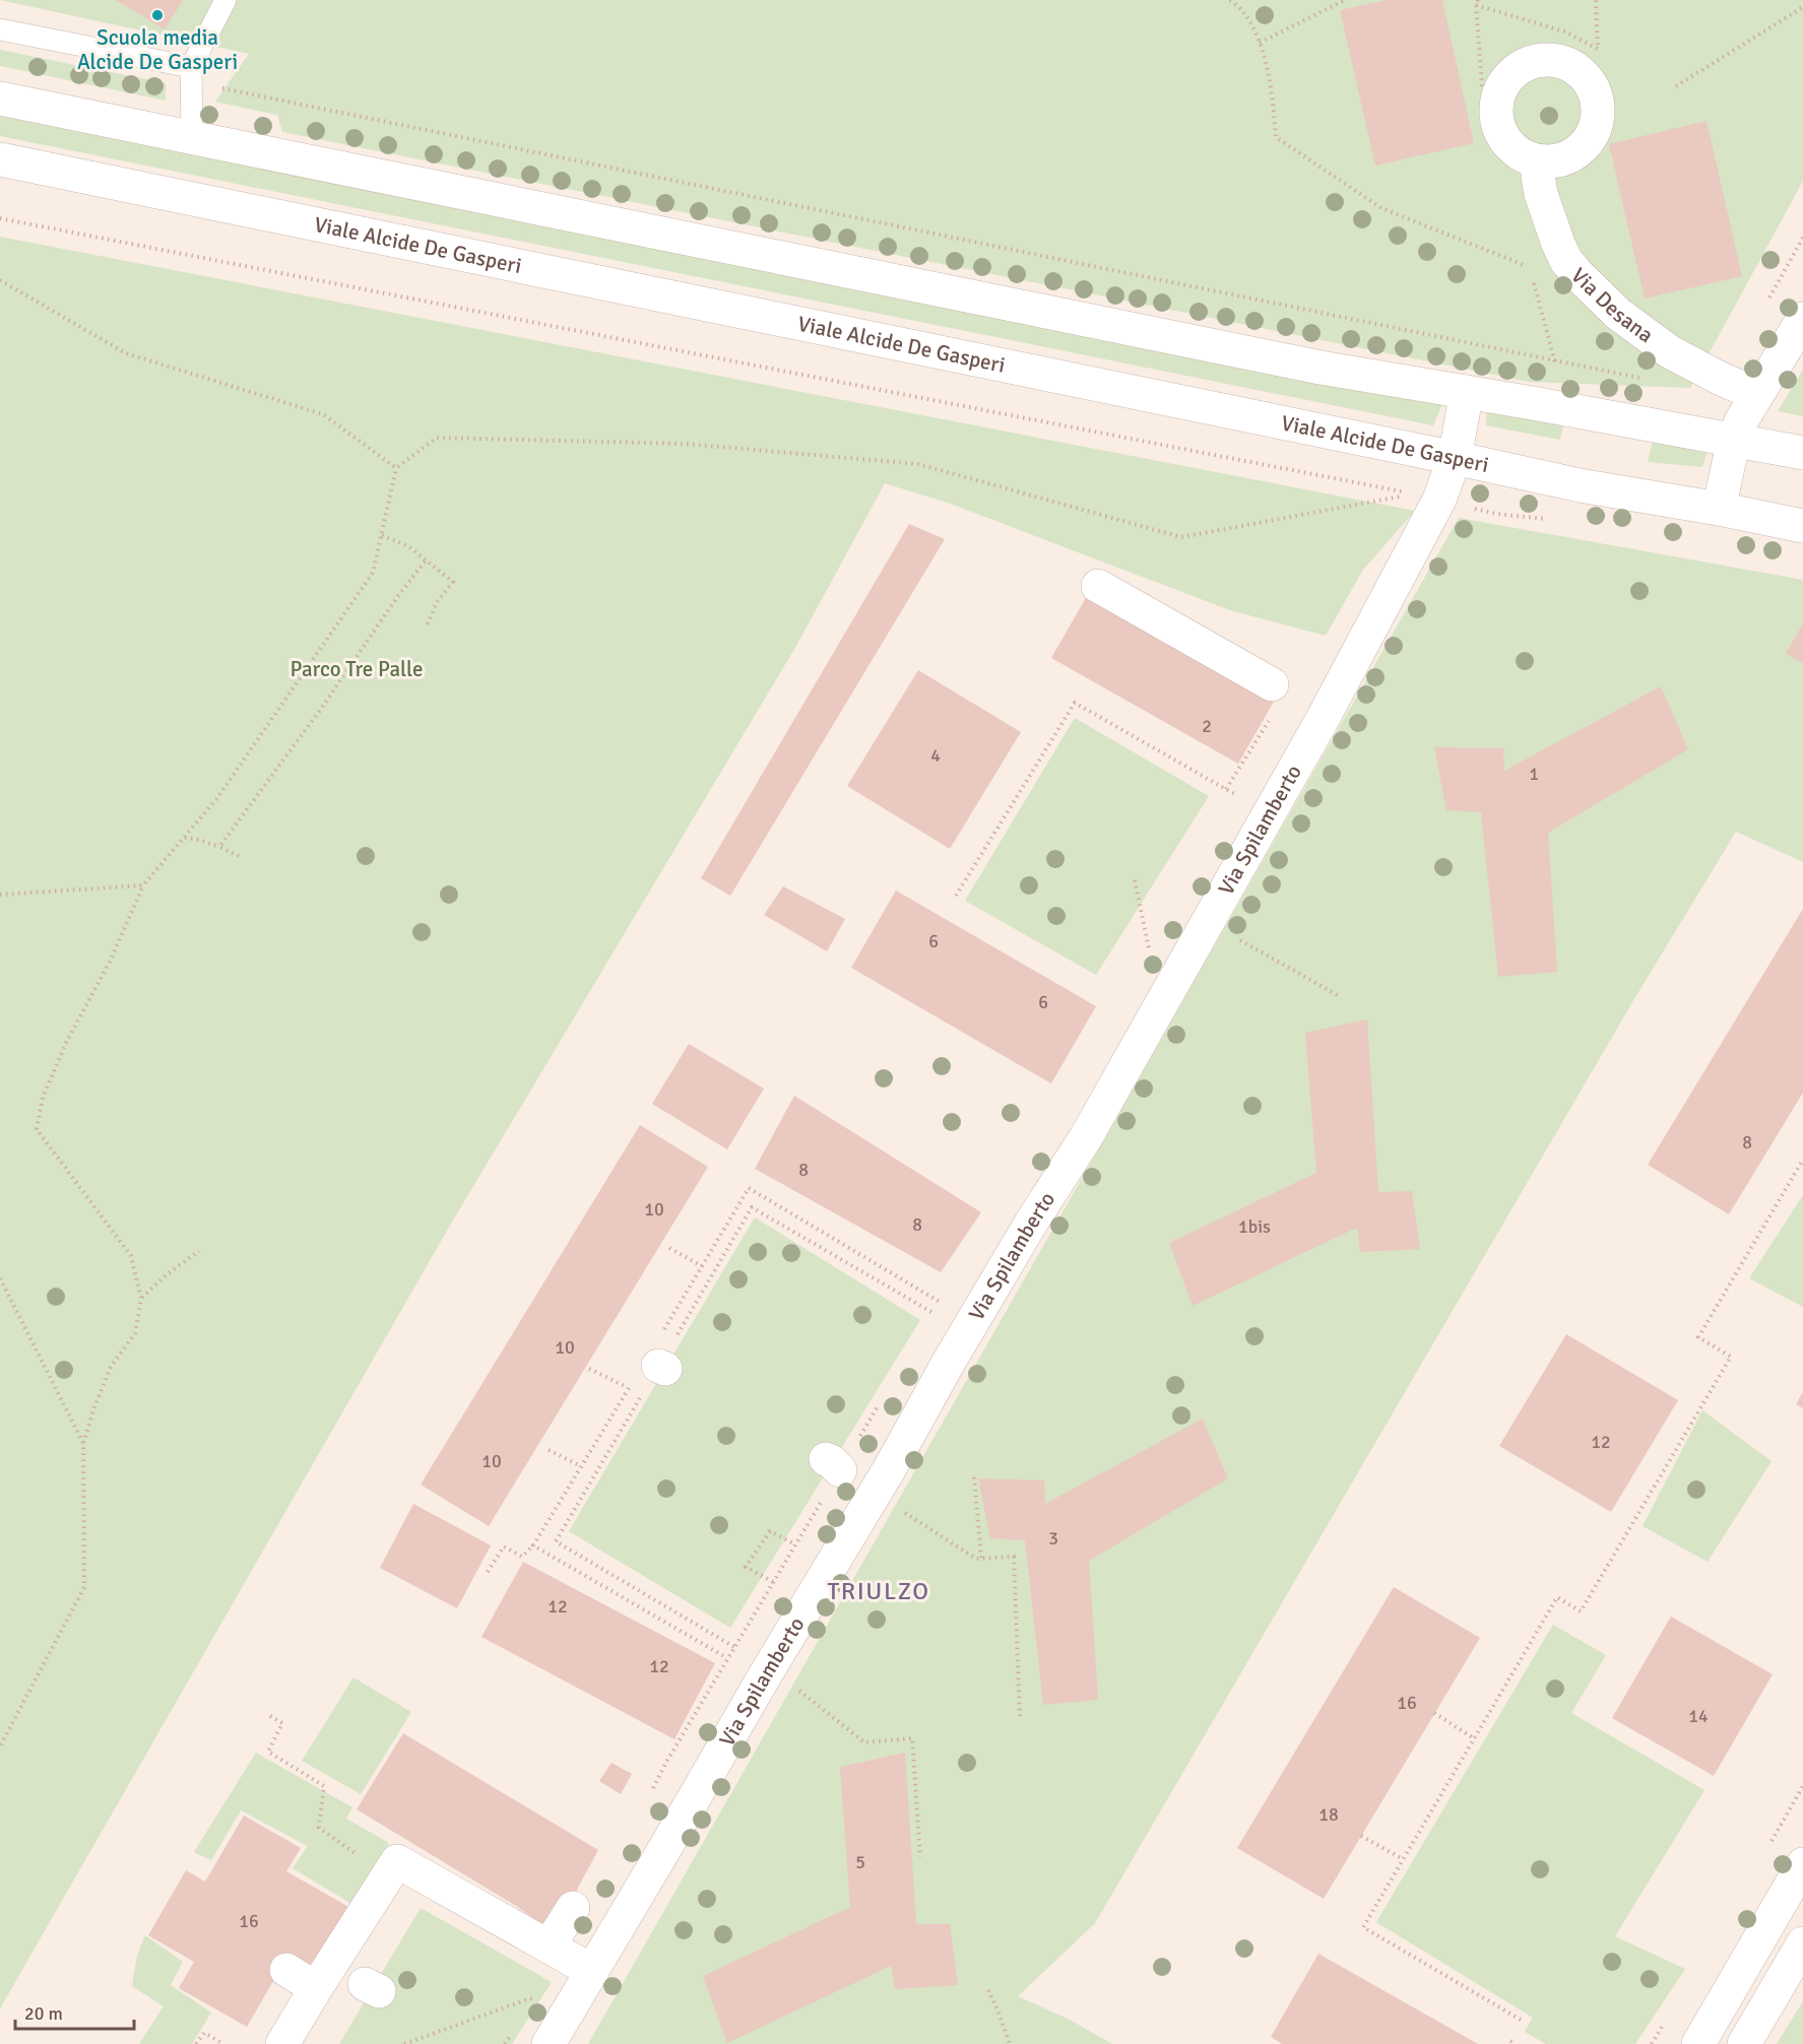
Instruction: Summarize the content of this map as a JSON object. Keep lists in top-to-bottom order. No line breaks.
{"streets":{"street":["Viale Alcide De Gasperi","Via Desana","Via Spilamberto"]},"crossings":[["Viale Alcide De Gasperi","Via Spilamberto"]],"districts":["TRIULZO"],"parks":["Parco Tre Palle"],"places":["Scuola media Alcide De Gasperi"],"house_numbers":["2","4","1","6","6","8","8","10","8","1bis","10","12","10","3","12","12","16","14","18","5","16"],"scale_bar":"20 m"}
